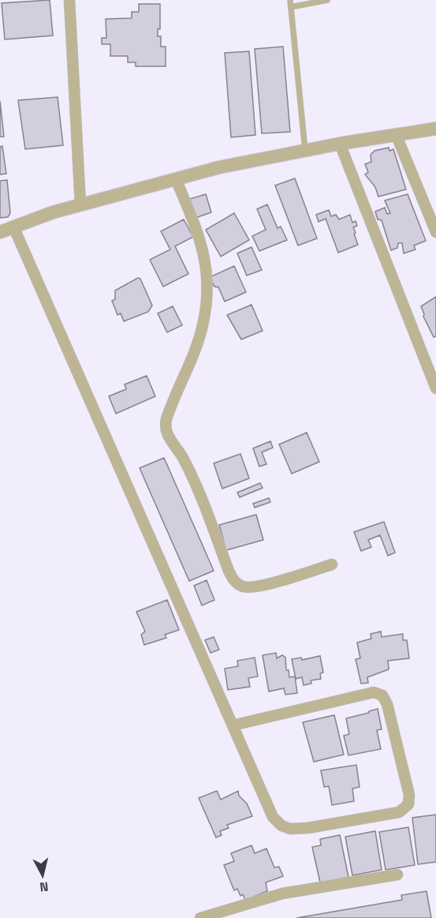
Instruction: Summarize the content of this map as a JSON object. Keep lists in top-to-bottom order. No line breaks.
{"north":"bottom"}
